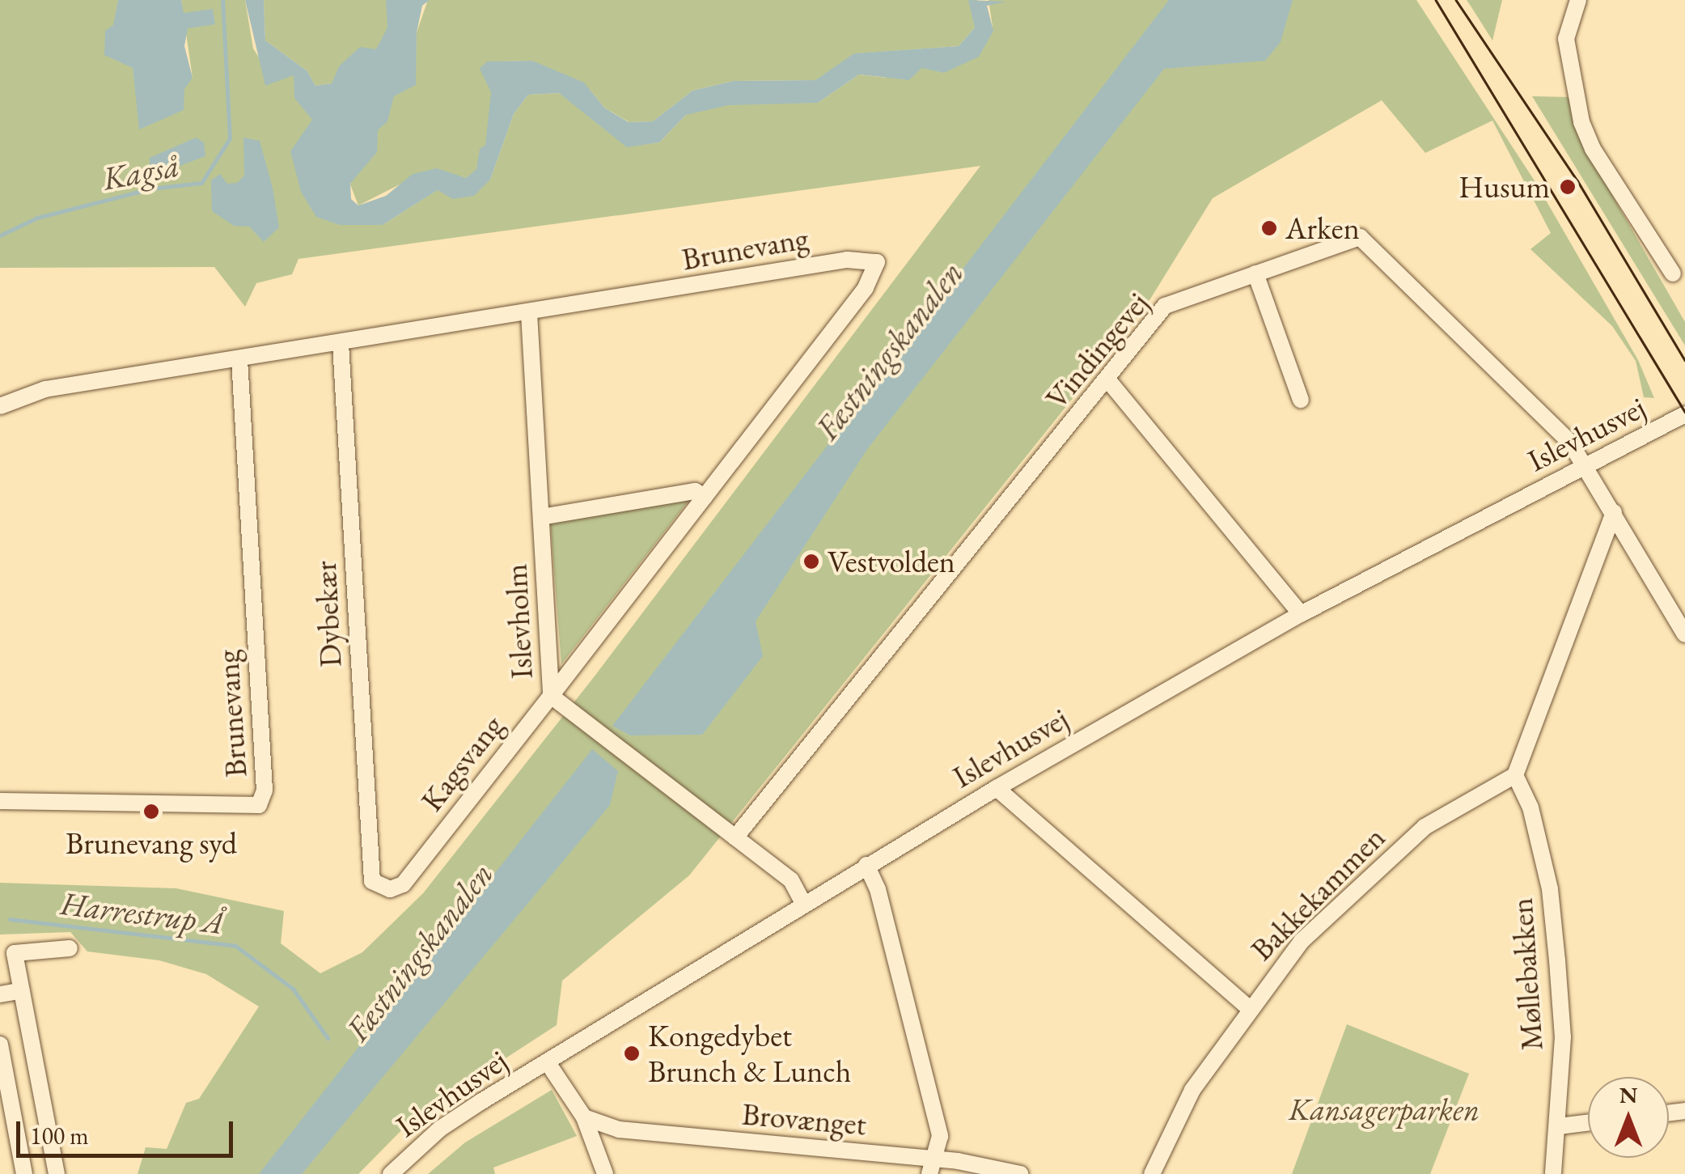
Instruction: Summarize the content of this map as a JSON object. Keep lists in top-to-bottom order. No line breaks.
{"streets":{"street":["Brunevang","Vindingevej","Islevhusvej","Dybekær","Islevholm","Kagsvang","Bakkekammen","Møllebakken","Brovænget"]},"crossings":[["Brunevang","Dybekær"],["Brunevang","Islevholm"],["Brunevang","Kagsvang"],["Vindingevej","Islevhusvej"],["Vindingevej","Islevholm"],["Islevhusvej","Islevholm"],["Dybekær","Kagsvang"],["Islevholm","Kagsvang"],["Bakkekammen","Møllebakken"]],"water":["Kagså","Fæstningskanalen","Harrestrup Å"],"parks":["Kansagerparken"],"places":["Husum","Arken","Vestvolden","Brunevang syd","Kongedybet Brunch & Lunch"],"scale_bar":"100 m","north":"top"}
